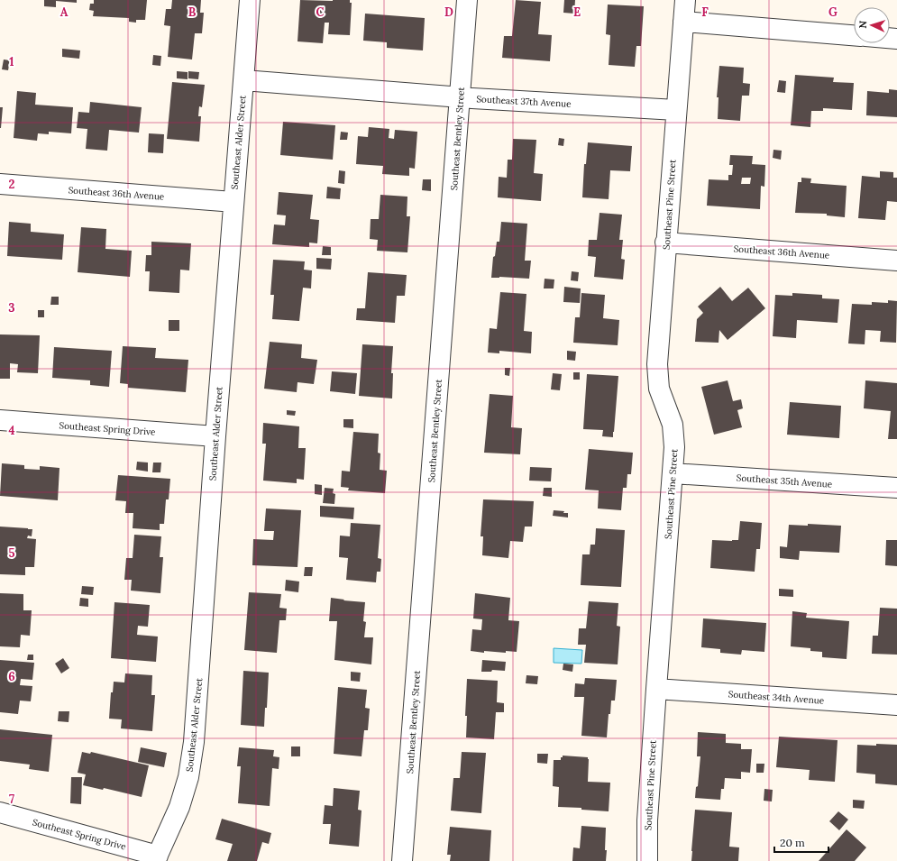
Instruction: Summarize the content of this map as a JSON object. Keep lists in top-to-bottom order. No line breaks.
{"streets":{"street":["Southeast 37th Avenue","Southeast Bentley Street","Southeast Alder Street","Southeast 36th Avenue","Southeast Pine Street","Southeast Spring Drive","Southeast 35th Avenue","Southeast 34th Avenue"]},"crossings":[["Southeast 37th Avenue","Southeast Bentley Street"],["Southeast 37th Avenue","Southeast Alder Street"],["Southeast 37th Avenue","Southeast Pine Street"],["Southeast Alder Street","Southeast 36th Avenue"],["Southeast Alder Street","Southeast Spring Drive"],["Southeast 36th Avenue","Southeast Pine Street"],["Southeast Pine Street","Southeast 35th Avenue"],["Southeast Pine Street","Southeast 34th Avenue"]],"scale_bar":"20 m","north":"left","grid":{"columns":["A","B","C","D","E","F","G"],"rows":["1","2","3","4","5","6","7"]}}
